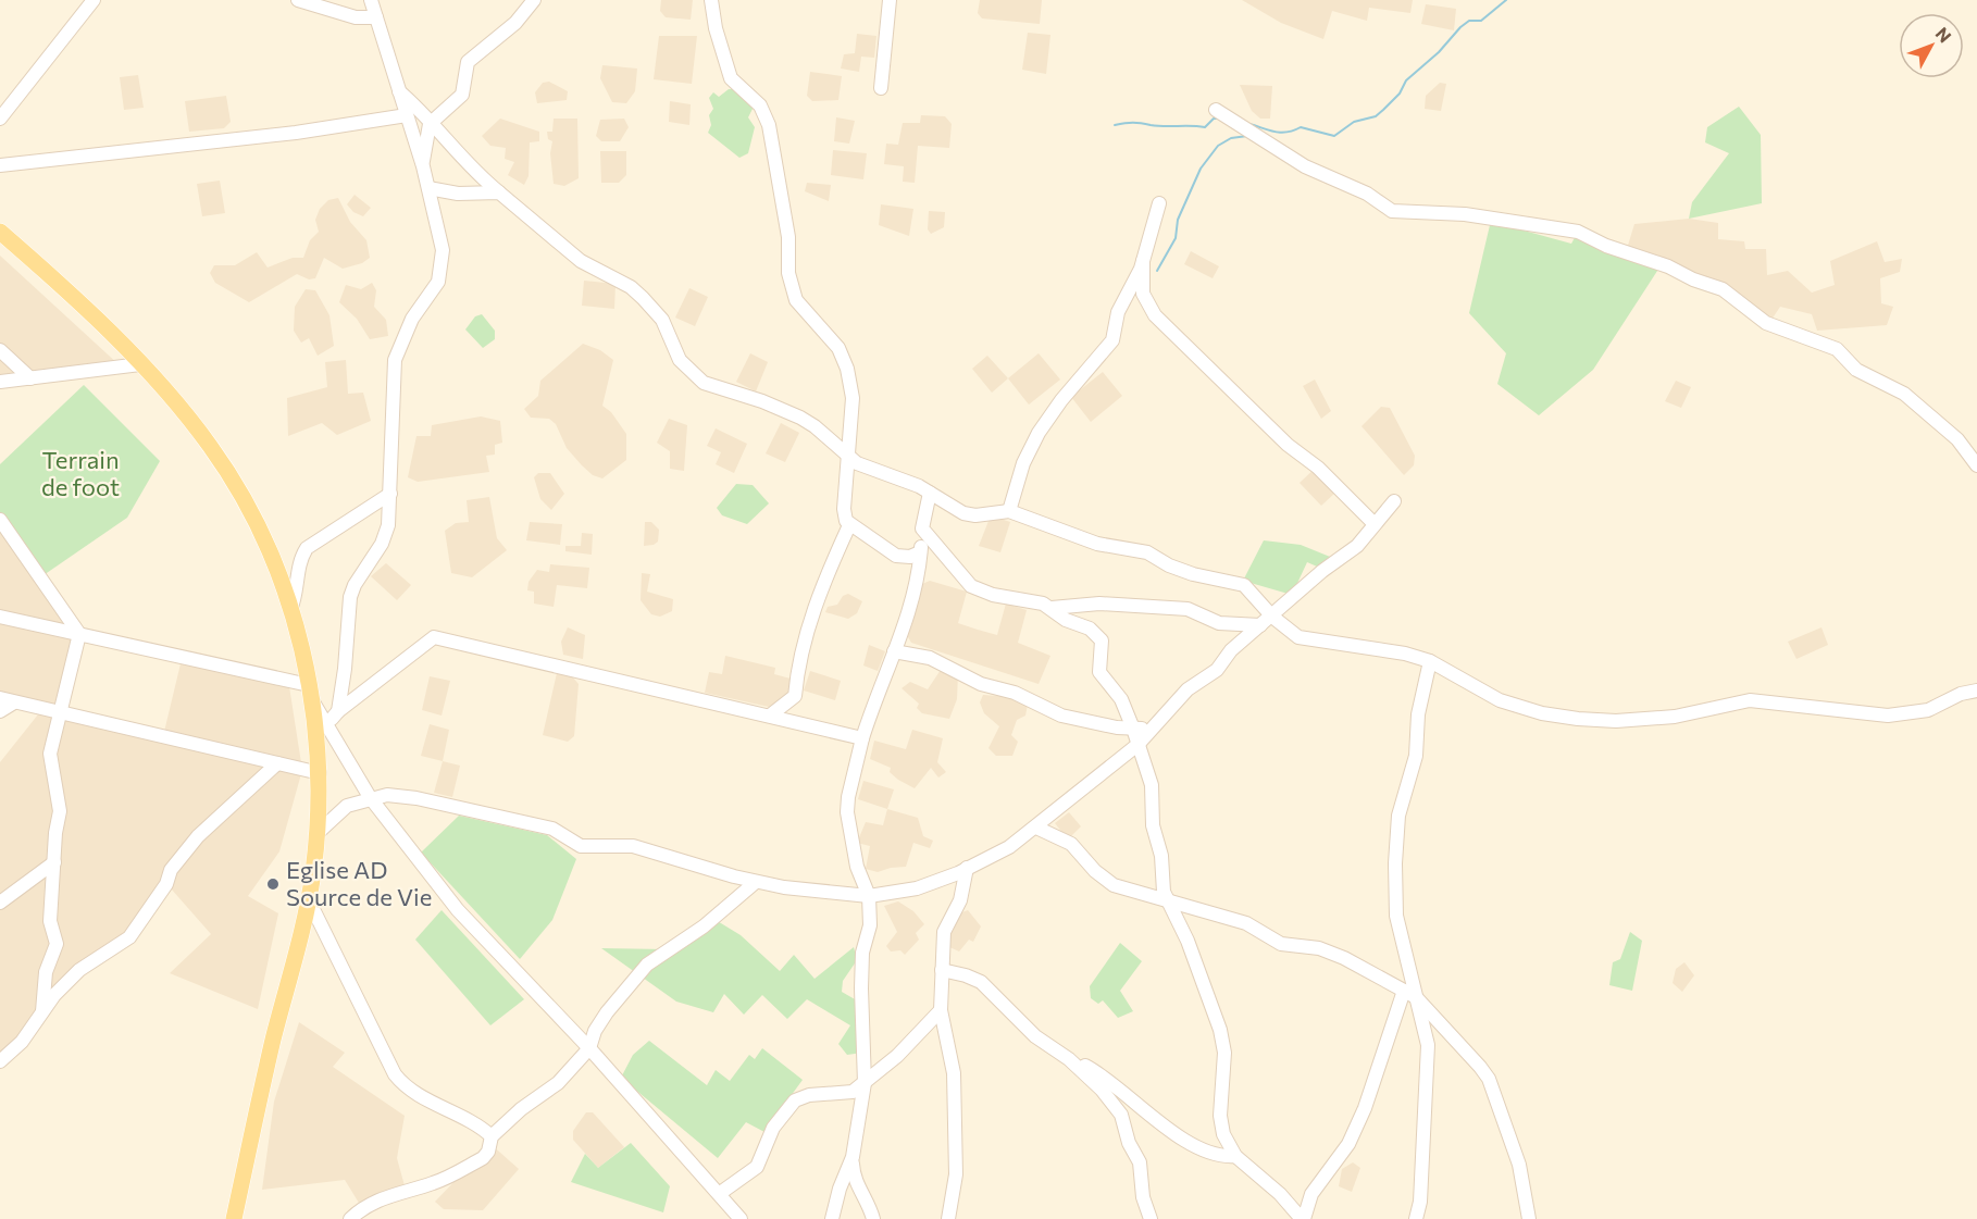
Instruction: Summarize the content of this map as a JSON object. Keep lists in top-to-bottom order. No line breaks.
{"parks":["Terrain de foot"],"places":["Eglise AD Source de Vie"],"north":"top right"}
